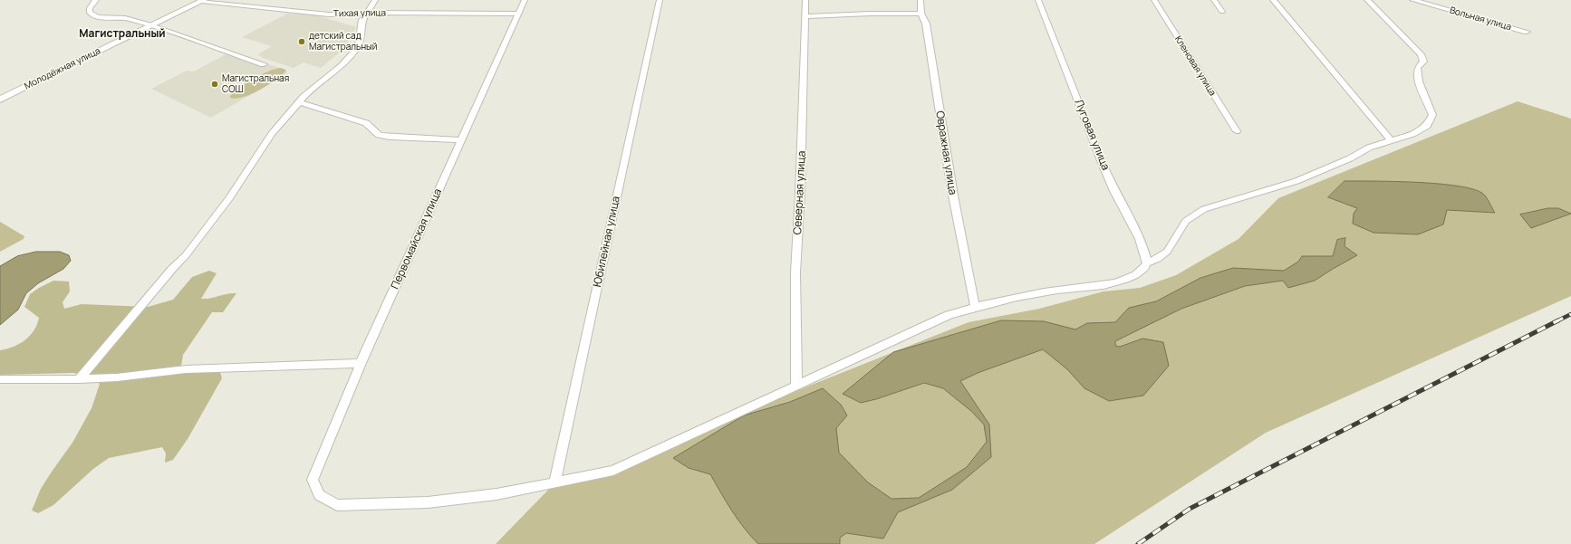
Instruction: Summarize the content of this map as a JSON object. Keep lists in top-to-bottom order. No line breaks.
{"streets":{"street":["Тихая улица","Вольная улица","Кленовая улица","Молодёжная улица","Луговая улица","Овражная улица","Северная улица","Первомайская улица","Юбилейная улица"]},"crossings":[["Тихая улица","Молодёжная улица"],["Тихая улица","Первомайская улица"],["Первомайская улица","Юбилейная улица"]],"districts":["Магистральный"],"places":["детский сад Магистральный","Магистральная СОШ"]}
